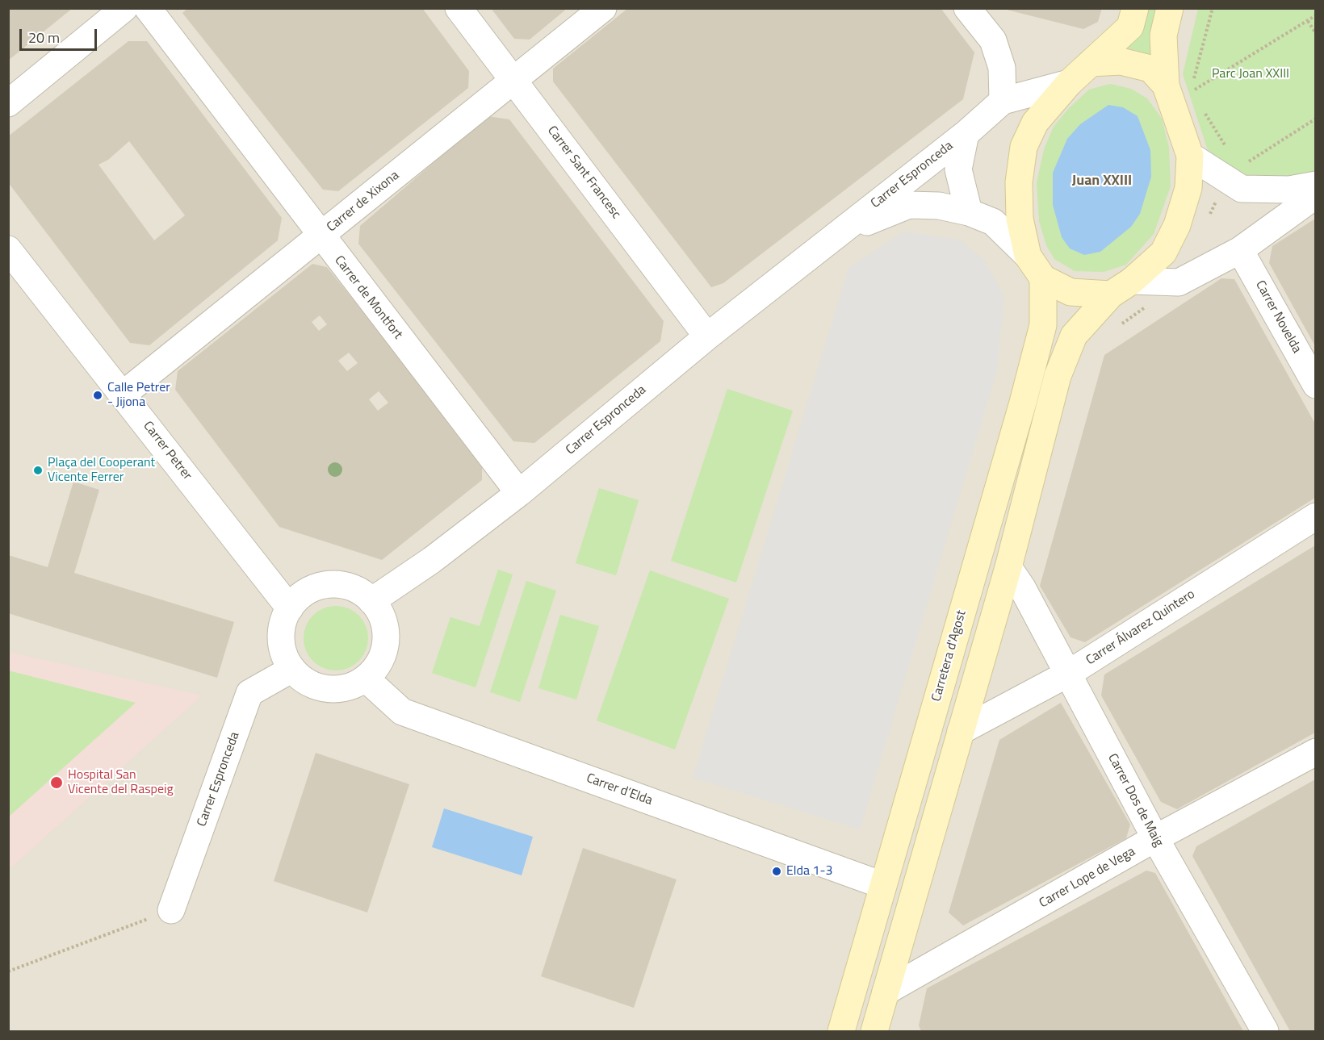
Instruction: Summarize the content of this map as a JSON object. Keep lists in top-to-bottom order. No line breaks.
{"streets":{"main road":["Carretera d'Agost"],"street":["Carrer Sant Francesc","Carrer Espronceda","Carrer de Xixona","Carrer de Montfort","Carrer Novelda","Carrer Petrer","Carrer Álvarez Quintero","Carrer d’Elda","Carrer Dos de Maig","Carrer Lope de Vega"]},"crossings":[["Carrer Sant Francesc","Carrer Espronceda"],["Carrer Sant Francesc","Carrer de Xixona"],["Carrer Espronceda","Carrer de Montfort"],["Carrer Espronceda","Carrer Petrer"],["Carrer Espronceda","Carrer d’Elda"],["Carrer de Xixona","Carrer de Montfort"],["Carrer de Xixona","Carrer Petrer"],["Carrer Petrer","Carrer d’Elda"],["Carrer Álvarez Quintero","Carrer Dos de Maig"],["Carretera d'Agost","Carrer d’Elda"],["Carrer Dos de Maig","Carrer Lope de Vega"]],"districts":["Juan XXIII"],"parks":["Parc Joan XXIII"],"places":["Calle Petrer - Jijona","Plaça del Cooperant Vicente Ferrer","Hospital San Vicente del Raspeig","Elda 1-3"],"scale_bar":"20 m"}
